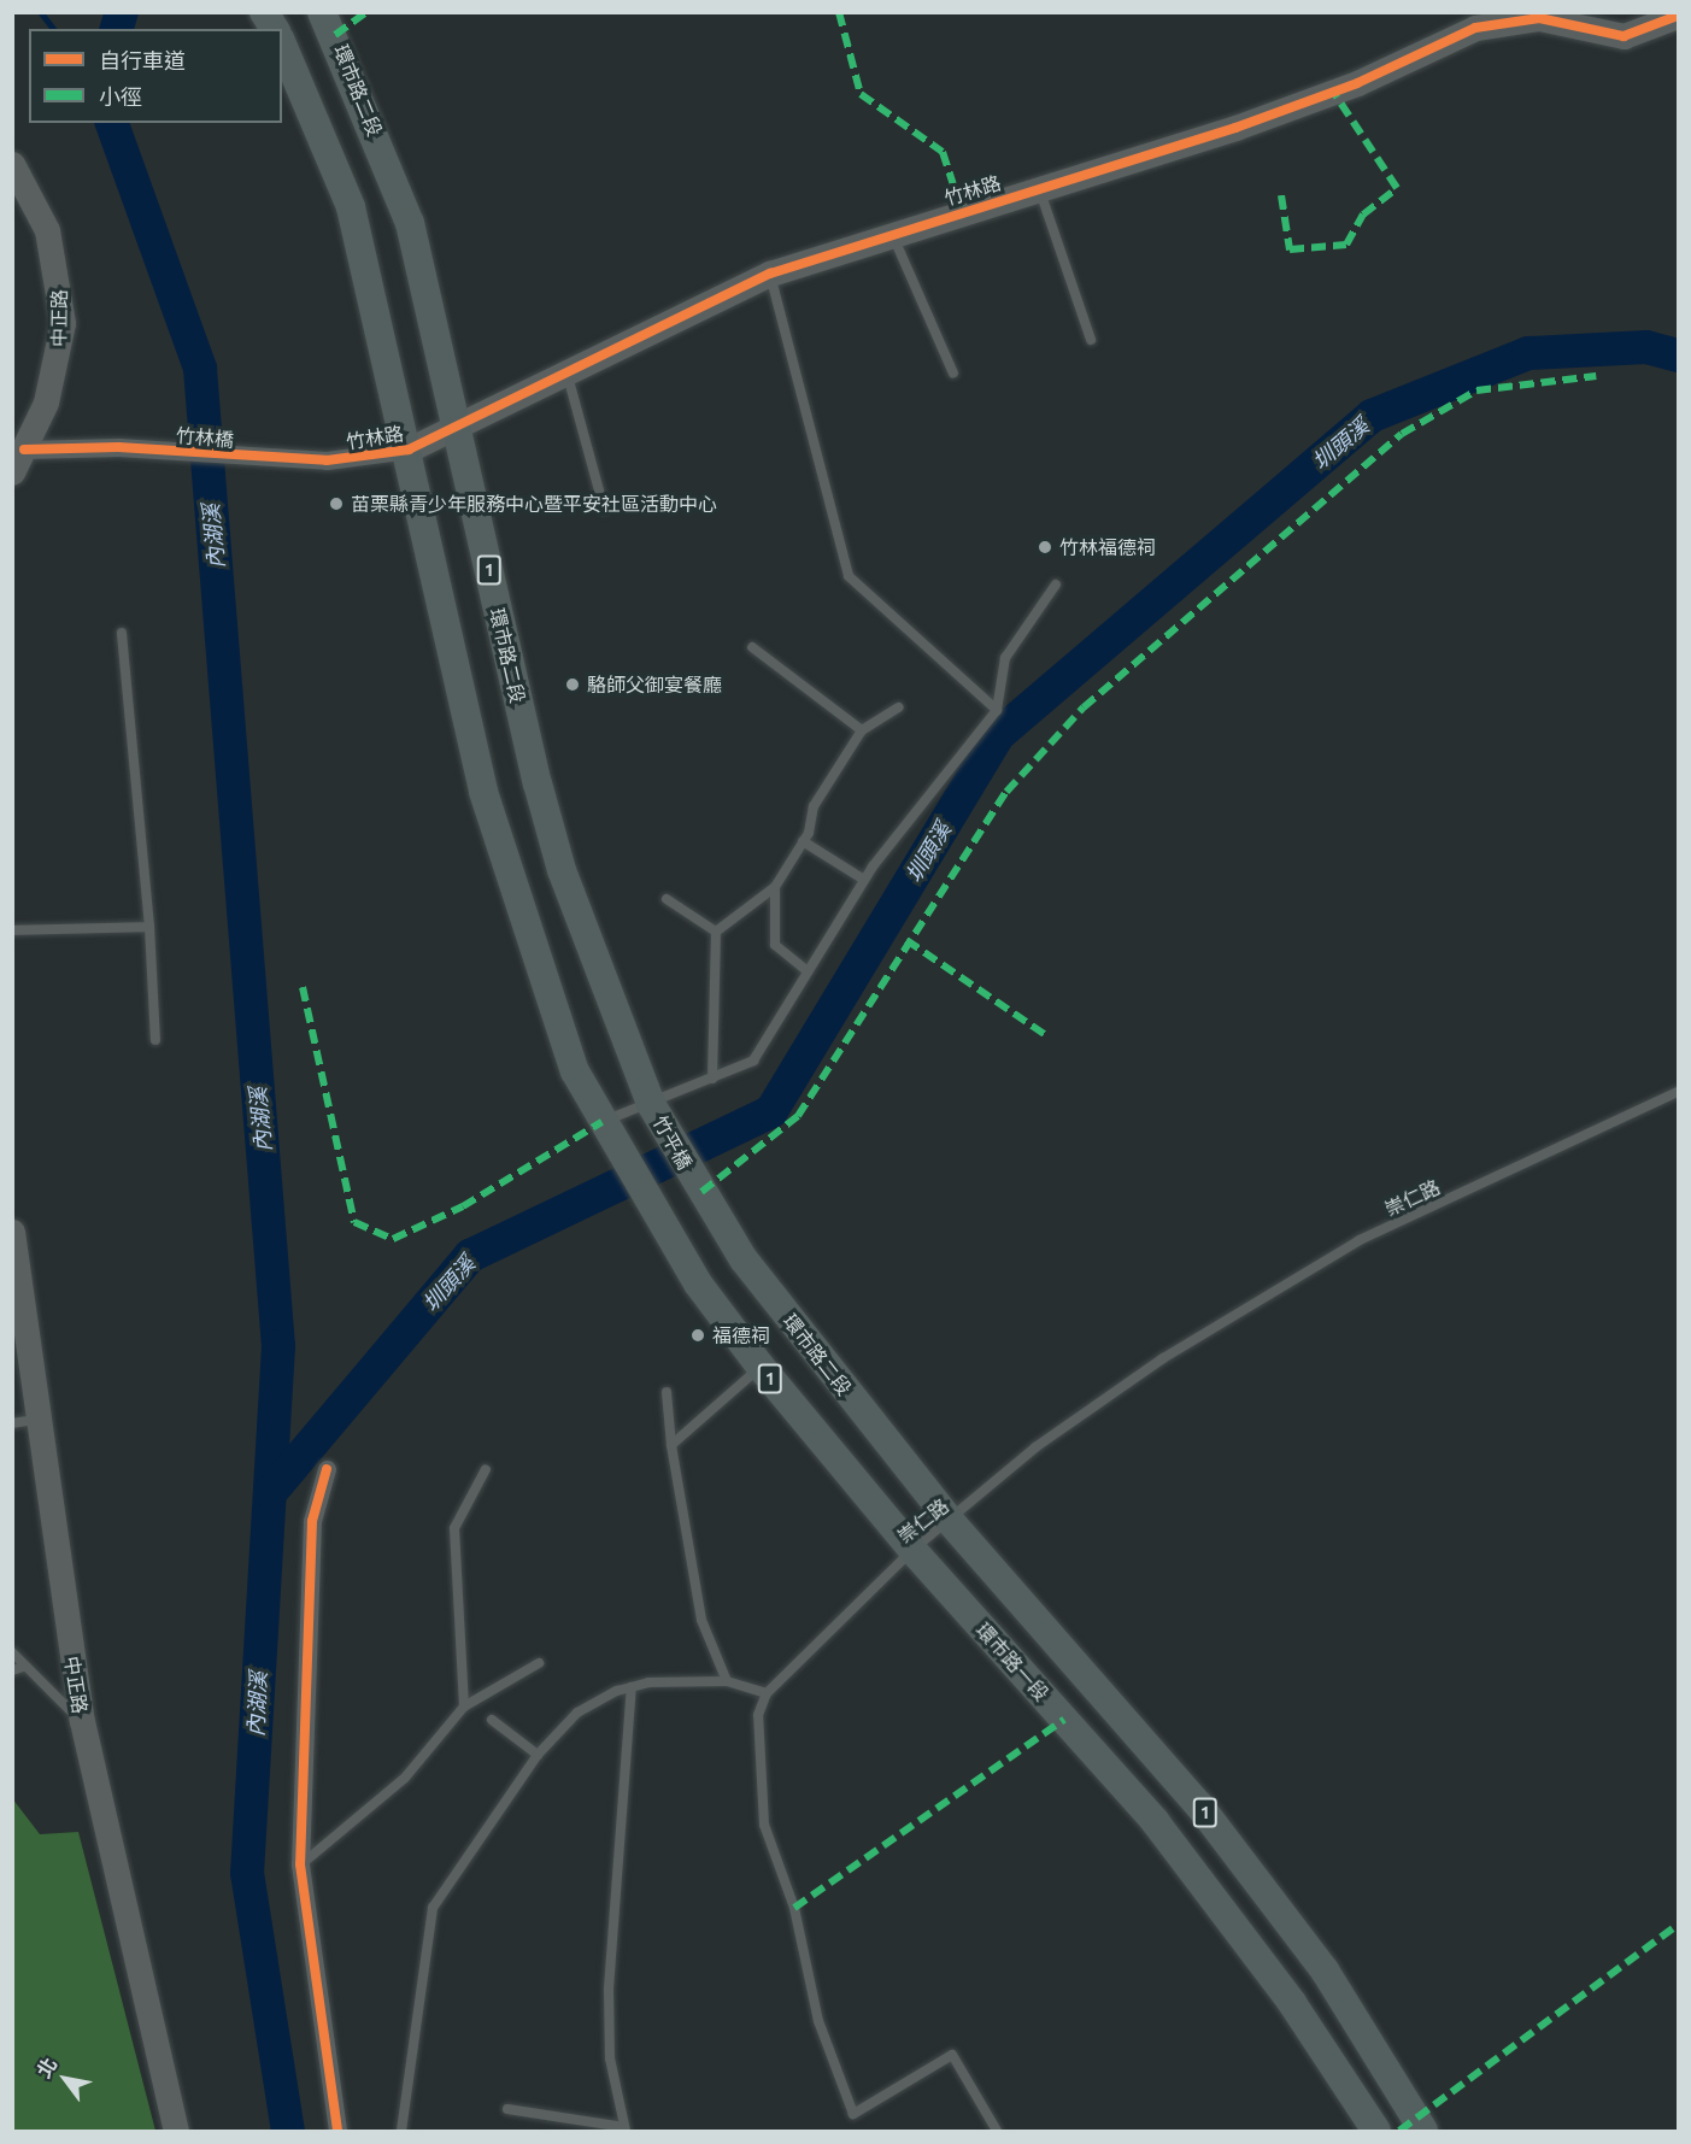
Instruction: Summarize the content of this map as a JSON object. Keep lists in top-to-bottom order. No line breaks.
{"streets":{"main road":["環市路二段","1","竹平橋","環市路一段"],"street":["竹林路","中正路","竹林橋"],"lane":["崇仁路"]},"crossings":[["環市路二段","竹林路"],["環市路二段","1"],["環市路二段","竹平橋"],["環市路二段","崇仁路"],["竹林路","竹林橋"],["竹林路","1"],["中正路","竹林橋"],["1","崇仁路"],["1","環市路一段"],["崇仁路","環市路一段"]],"water":["圳頭溪","內湖溪"],"places":["苗栗縣青少年服務中心暨平安社區活動中心","竹林福德祠","駱師父御宴餐廳","福德祠"],"legend":["自行車道","小徑"],"north":"top left"}
